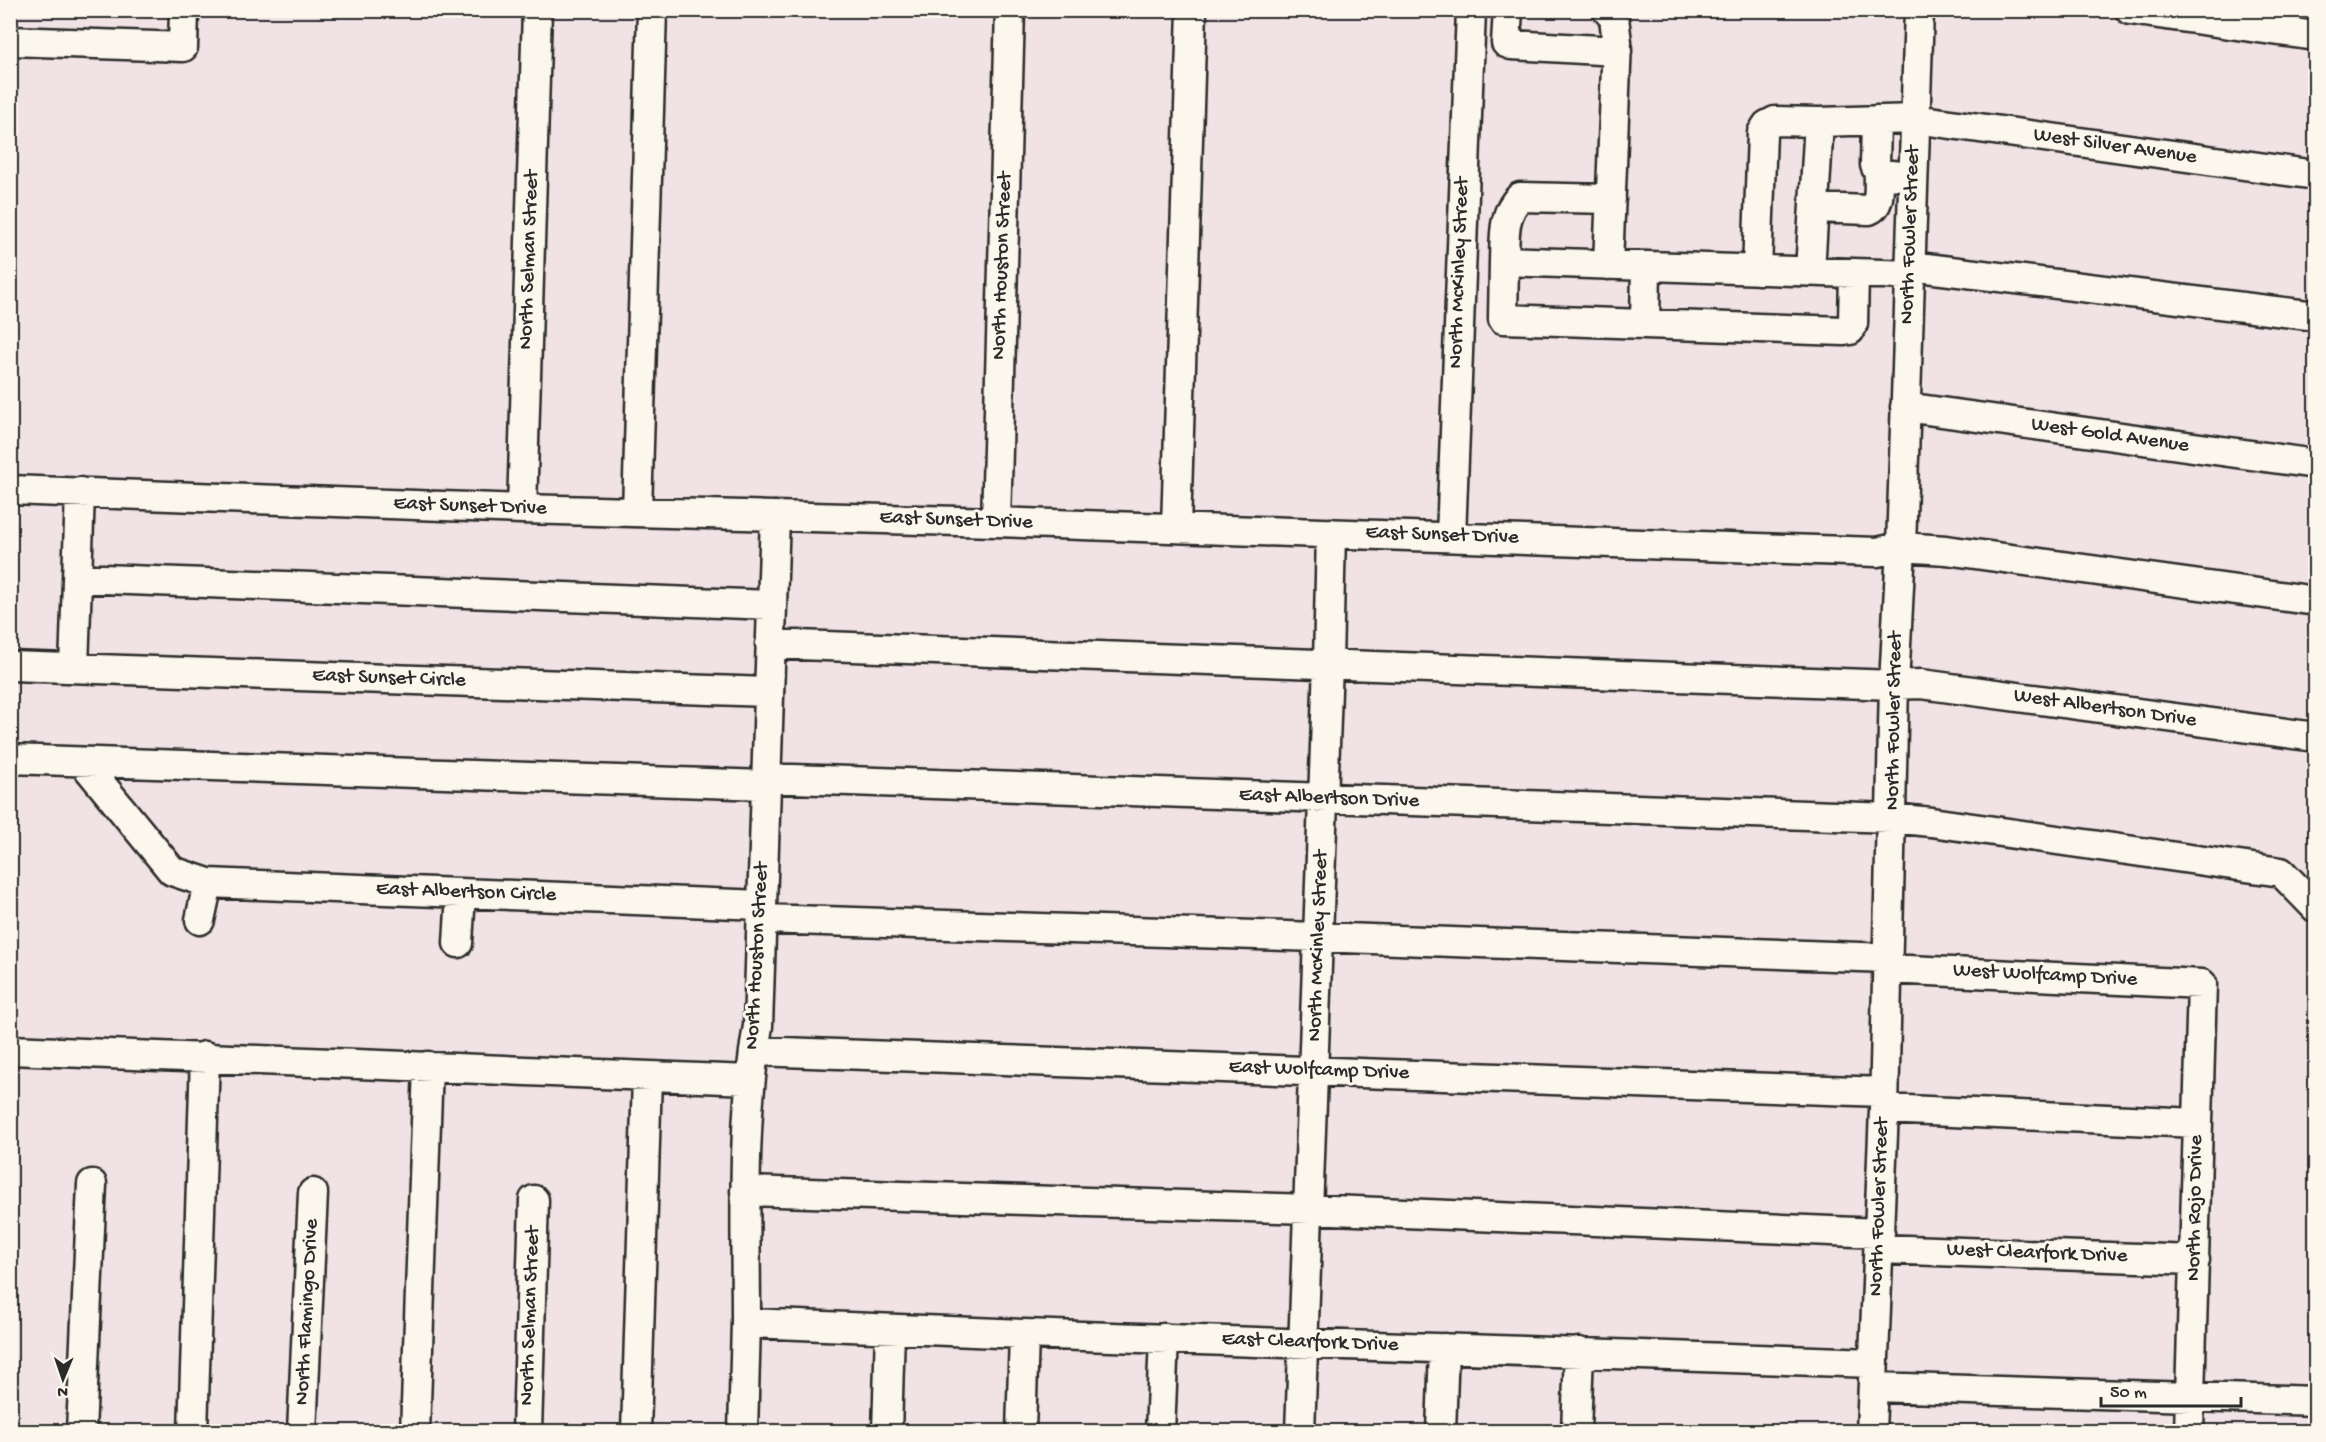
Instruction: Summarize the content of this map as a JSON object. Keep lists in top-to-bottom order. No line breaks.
{"streets":{"street":["West Silver Avenue","North Fowler Street","North Selman Street","North Houston Street","North McKinley Street","West Gold Avenue","East Sunset Drive","East Sunset Circle","West Albertson Drive","East Albertson Drive","East Albertson Circle","West Wolfcamp Drive","East Wolfcamp Drive","North Rojo Drive","West Clearfork Drive","North Flamingo Drive","East Clearfork Drive"]},"crossings":[["West Silver Avenue","North Fowler Street"],["North Fowler Street","West Gold Avenue"],["North Fowler Street","East Sunset Drive"],["North Fowler Street","West Albertson Drive"],["North Fowler Street","East Albertson Drive"],["North Fowler Street","West Wolfcamp Drive"],["North Fowler Street","East Wolfcamp Drive"],["North Fowler Street","West Clearfork Drive"],["North Fowler Street","East Clearfork Drive"],["North Selman Street","East Sunset Drive"],["North Houston Street","East Sunset Drive"],["North Houston Street","East Sunset Circle"],["North Houston Street","West Albertson Drive"],["North Houston Street","East Albertson Drive"],["North Houston Street","East Albertson Circle"],["North Houston Street","East Wolfcamp Drive"],["North Houston Street","West Clearfork Drive"],["North Houston Street","East Clearfork Drive"],["North McKinley Street","East Sunset Drive"],["North McKinley Street","West Albertson Drive"],["North McKinley Street","East Albertson Drive"],["North McKinley Street","East Albertson Circle"],["North McKinley Street","West Wolfcamp Drive"],["North McKinley Street","East Wolfcamp Drive"],["North McKinley Street","West Clearfork Drive"],["North McKinley Street","East Clearfork Drive"],["East Albertson Drive","East Albertson Circle"],["East Albertson Circle","West Wolfcamp Drive"],["West Wolfcamp Drive","North Rojo Drive"],["East Wolfcamp Drive","North Rojo Drive"],["North Rojo Drive","West Clearfork Drive"],["North Rojo Drive","East Clearfork Drive"]],"scale_bar":"50 m","north":"bottom"}
